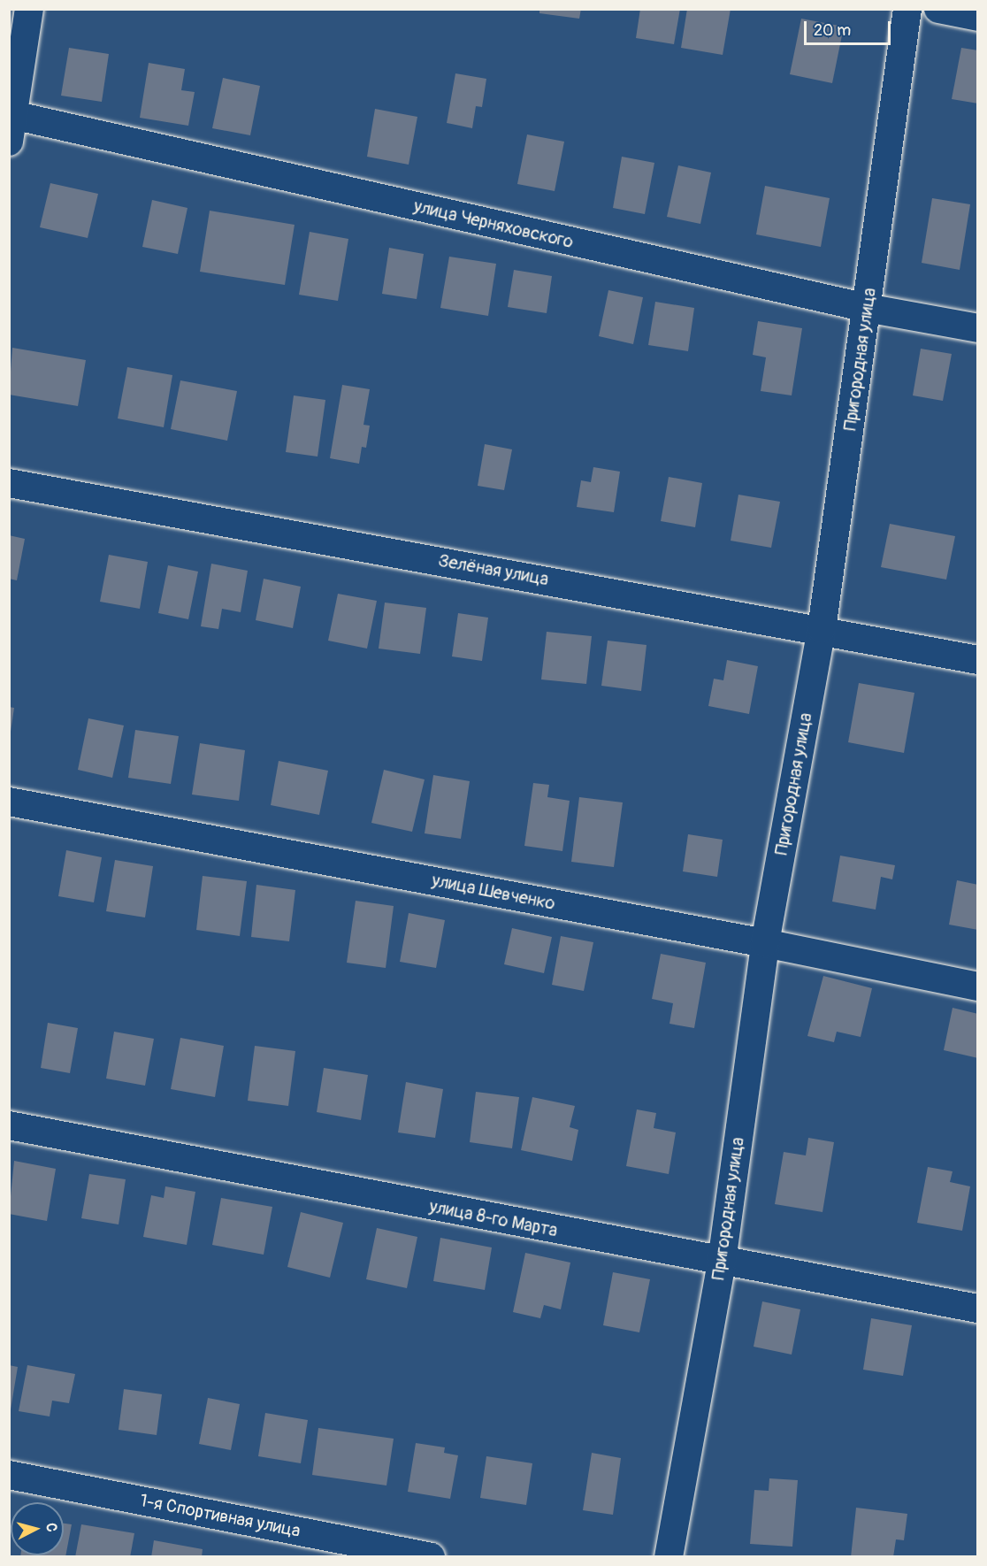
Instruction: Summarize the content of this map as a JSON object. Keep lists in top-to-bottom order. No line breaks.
{"streets":{"street":["улица Черняховского","Пригородная улица","Зелёная улица","улица Шевченко","улица 8-го Марта","1-я Спортивная улица"]},"crossings":[["улица Черняховского","Пригородная улица"],["Пригородная улица","Зелёная улица"],["Пригородная улица","улица Шевченко"],["Пригородная улица","улица 8-го Марта"]],"scale_bar":"20 m","north":"right"}
